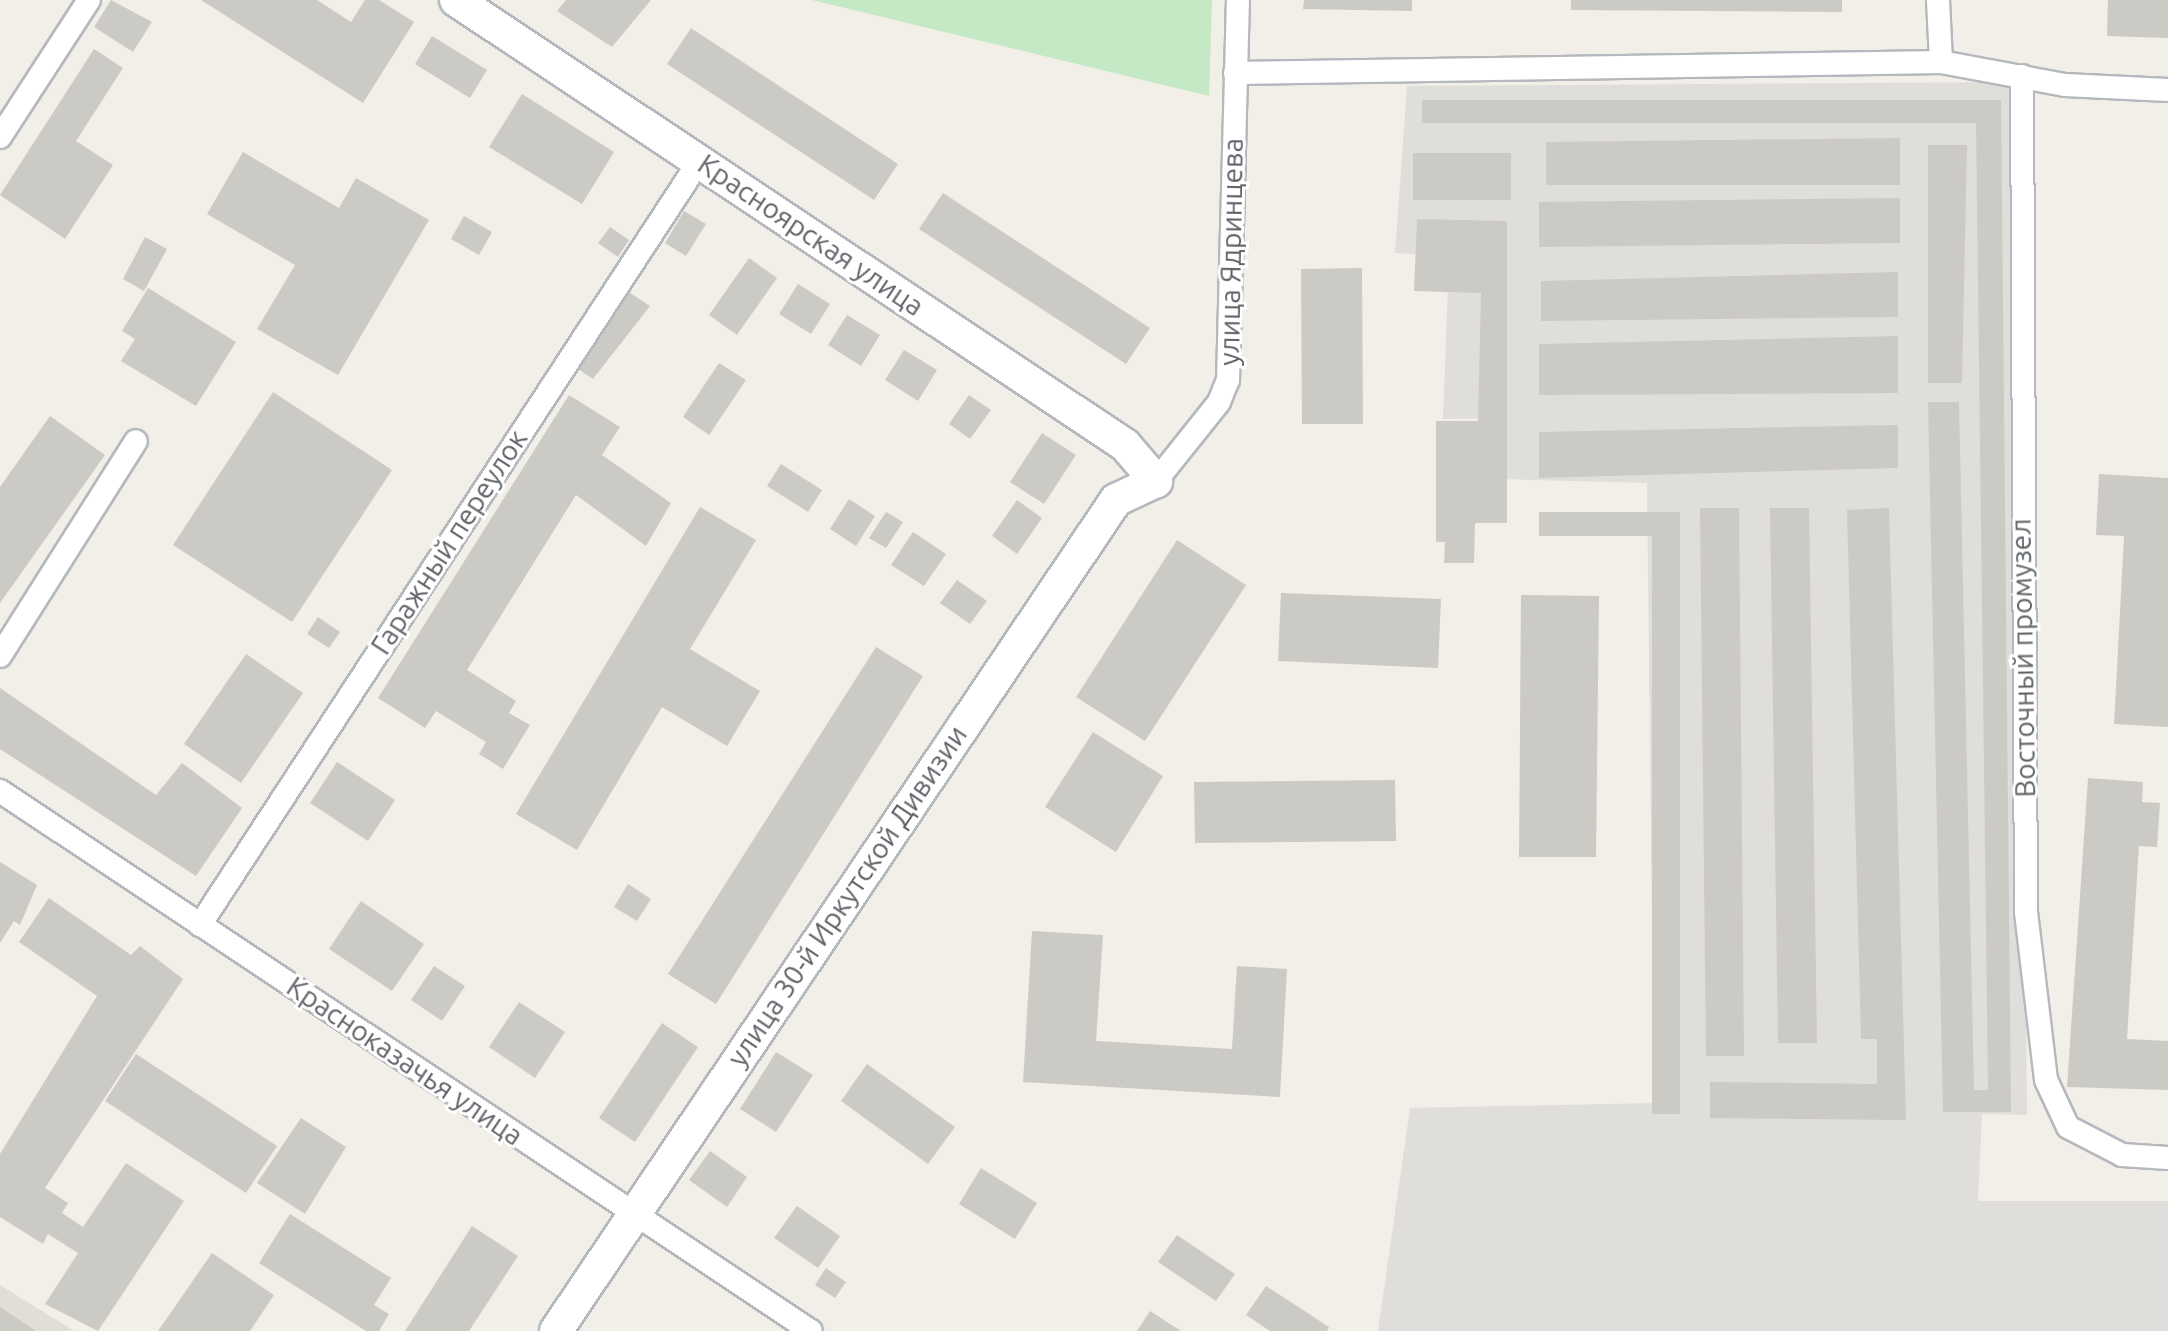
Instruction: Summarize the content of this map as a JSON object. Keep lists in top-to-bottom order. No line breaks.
{"streets":{"street":["Красноярская улица","улица Ядринцева","Гаражный переулок","Восточный промузел","улица 30-й Иркутской Дивизии","Красноказачья улица"]},"crossings":[["Красноярская улица","улица Ядринцева"],["Красноярская улица","Гаражный переулок"],["Красноярская улица","улица 30-й Иркутской Дивизии"],["улица Ядринцева","улица 30-й Иркутской Дивизии"],["Гаражный переулок","Красноказачья улица"],["улица 30-й Иркутской Дивизии","Красноказачья улица"]]}
